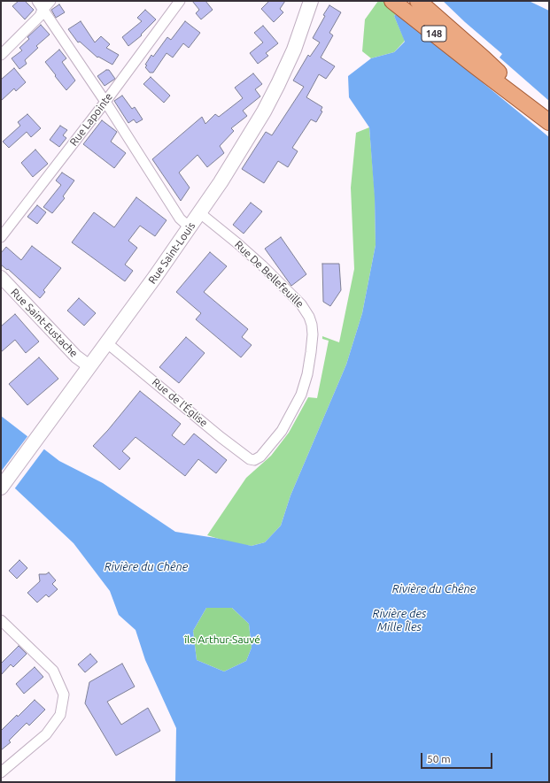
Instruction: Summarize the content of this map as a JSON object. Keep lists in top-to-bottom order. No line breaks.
{"streets":{"main road":["148","Rue Saint-Louis"],"street":["Rue Lapointe","Rue De Bellefeuille","Rue Saint-Eustache","Rue de l'Église"]},"crossings":[["Rue Saint-Louis","Rue De Bellefeuille"],["Rue Saint-Louis","Rue Saint-Eustache"],["Rue Saint-Louis","Rue de l'Église"],["Rue De Bellefeuille","Rue de l'Église"]],"water":["Rivière du Chêne","Rivière des Mille Îles"],"parks":["île Arthur-Sauvé"],"scale_bar":"50 m"}
